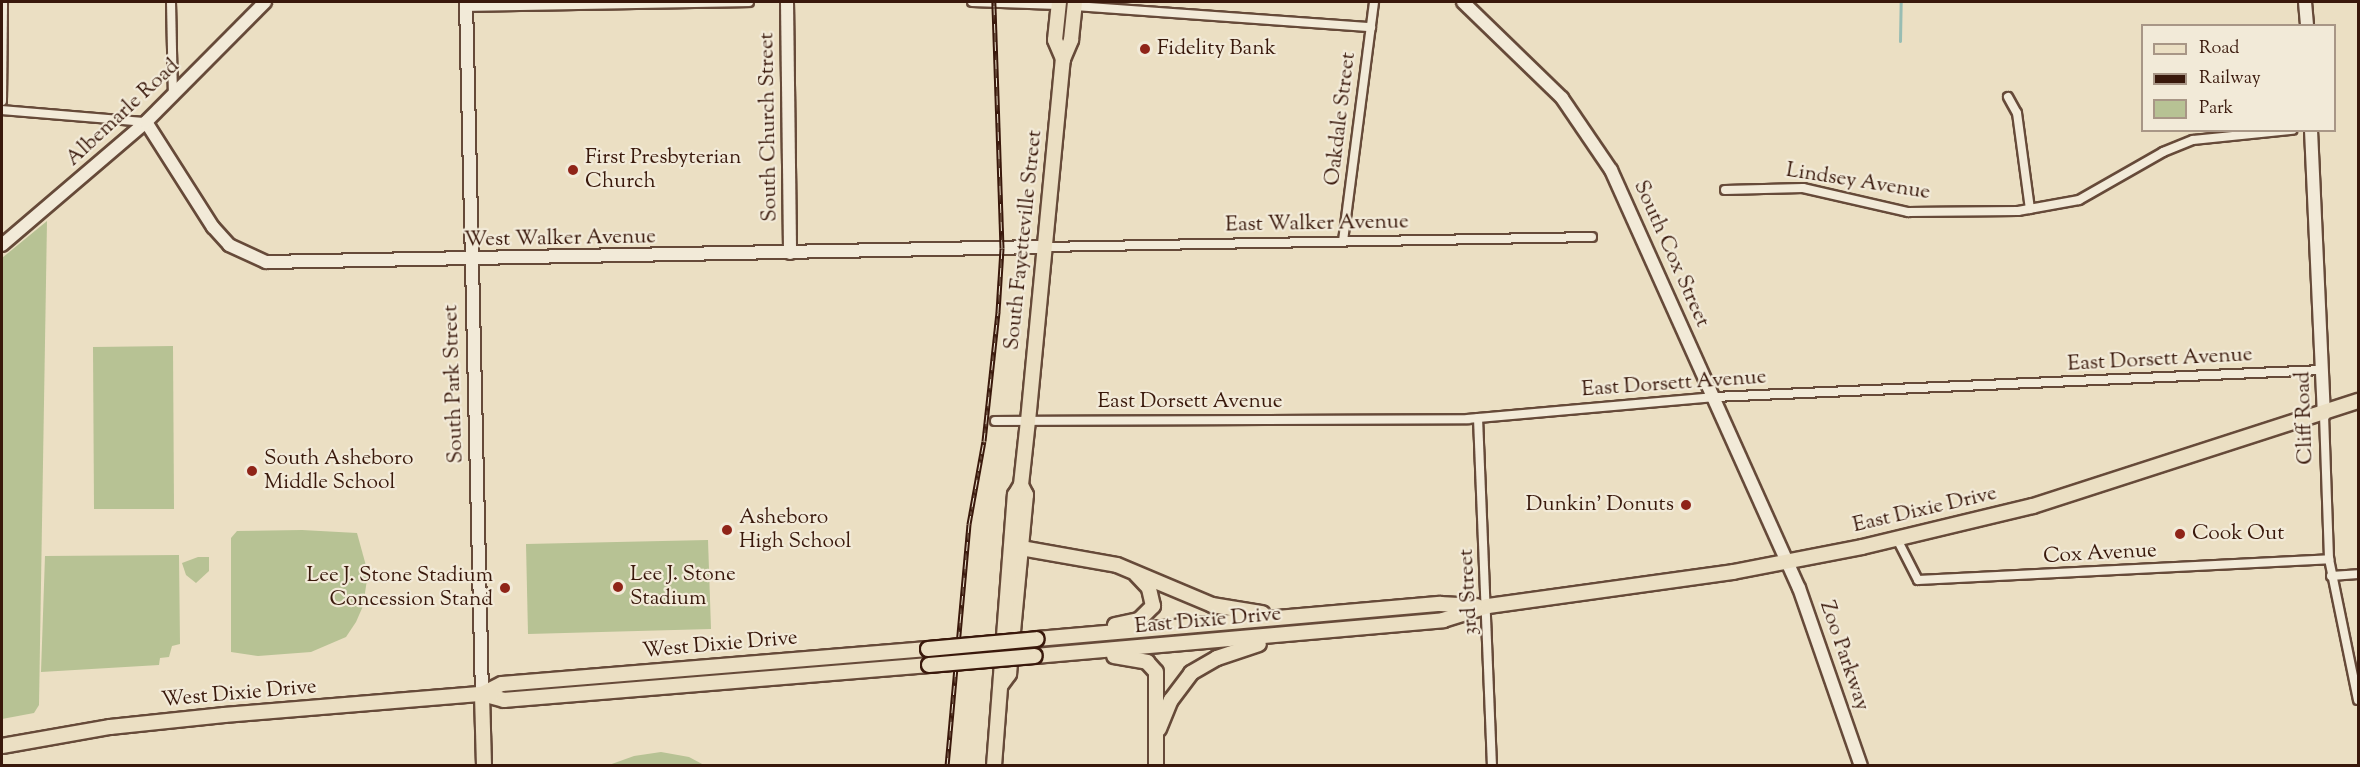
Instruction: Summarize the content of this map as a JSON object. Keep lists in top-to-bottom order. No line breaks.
{"streets":{"main road":["Albemarle Road","South Church Street","West Walker Avenue","South Fayetteville Street","South Cox Street","South Park Street","Cliff Road","East Dixie Drive","West Dixie Drive","Zoo Parkway"],"street":["Oakdale Street","Lindsey Avenue","East Walker Avenue","East Dorsett Avenue","Cox Avenue","3rd Street"]},"crossings":[["Albemarle Road","West Walker Avenue"],["Oakdale Street","East Walker Avenue"],["South Church Street","West Walker Avenue"],["East Walker Avenue","West Walker Avenue"],["East Walker Avenue","South Fayetteville Street"],["West Walker Avenue","South Fayetteville Street"],["West Walker Avenue","South Park Street"],["South Fayetteville Street","East Dorsett Avenue"],["South Cox Street","East Dorsett Avenue"],["South Cox Street","East Dixie Drive"],["South Cox Street","Zoo Parkway"],["East Dorsett Avenue","Cliff Road"],["East Dorsett Avenue","3rd Street"],["South Park Street","West Dixie Drive"],["Cliff Road","East Dixie Drive"],["Cliff Road","Cox Avenue"],["East Dixie Drive","Cox Avenue"],["East Dixie Drive","3rd Street"],["East Dixie Drive","West Dixie Drive"],["East Dixie Drive","Zoo Parkway"]],"places":["Fidelity Bank","First Presbyterian Church","South Asheboro Middle School","Dunkin' Donuts","Asheboro High School","Cook Out","Lee J. Stone Stadium","Lee J. Stone Stadium Concession Stand"],"legend":["Road","Railway","Park"]}
